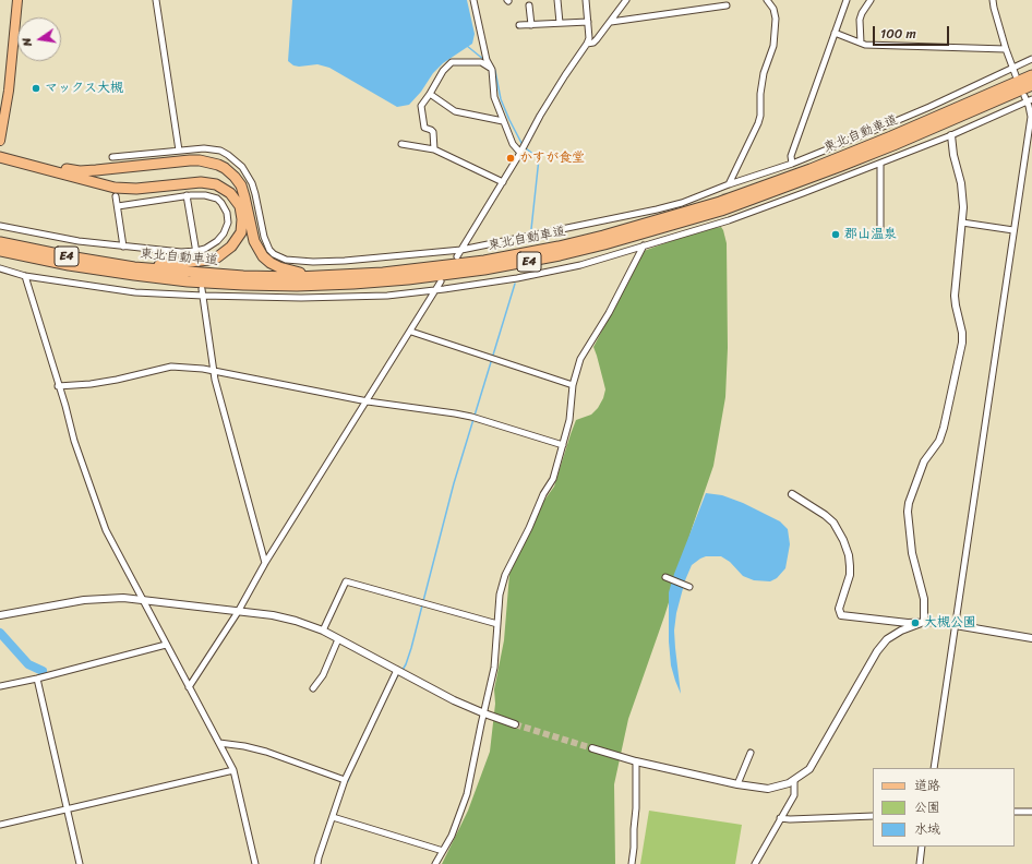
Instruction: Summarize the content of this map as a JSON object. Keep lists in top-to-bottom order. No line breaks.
{"streets":{"highway":["東北自動車道","E4"]},"places":["マックス大槻","かすが食堂","郡山温泉","大槻公園"],"legend":["道路","公園","水域"],"scale_bar":"100 m","north":"left"}
